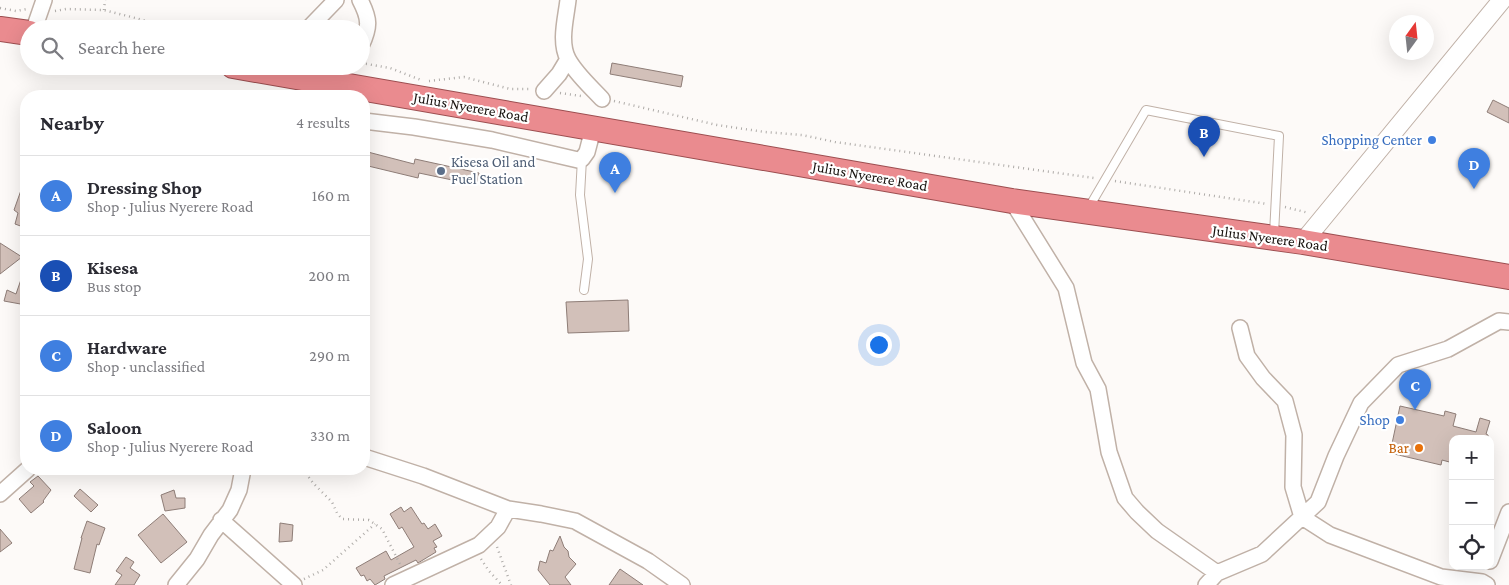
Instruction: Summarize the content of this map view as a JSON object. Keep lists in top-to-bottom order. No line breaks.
{"streets":{"highway":["Julius Nyerere Road"]},"places":["Shopping Center","Kisesa Oil and Fuel Station","Shop","Bar"],"north":"top","page":{"search":"Search here","heading":["Nearby","4 results"],"pins":["B","D","A","C"],"list":[{"mark":"A","name":"Dressing Shop","note":"Shop · Julius Nyerere Road","value":"160 m"},{"mark":"B","name":"Kisesa","note":"Bus stop","value":"200 m"},{"mark":"C","name":"Hardware","note":"Shop · unclassified","value":"290 m"},{"mark":"D","name":"Saloon","note":"Shop · Julius Nyerere Road","value":"330 m"}],"map_buttons":["+","−"]}}
